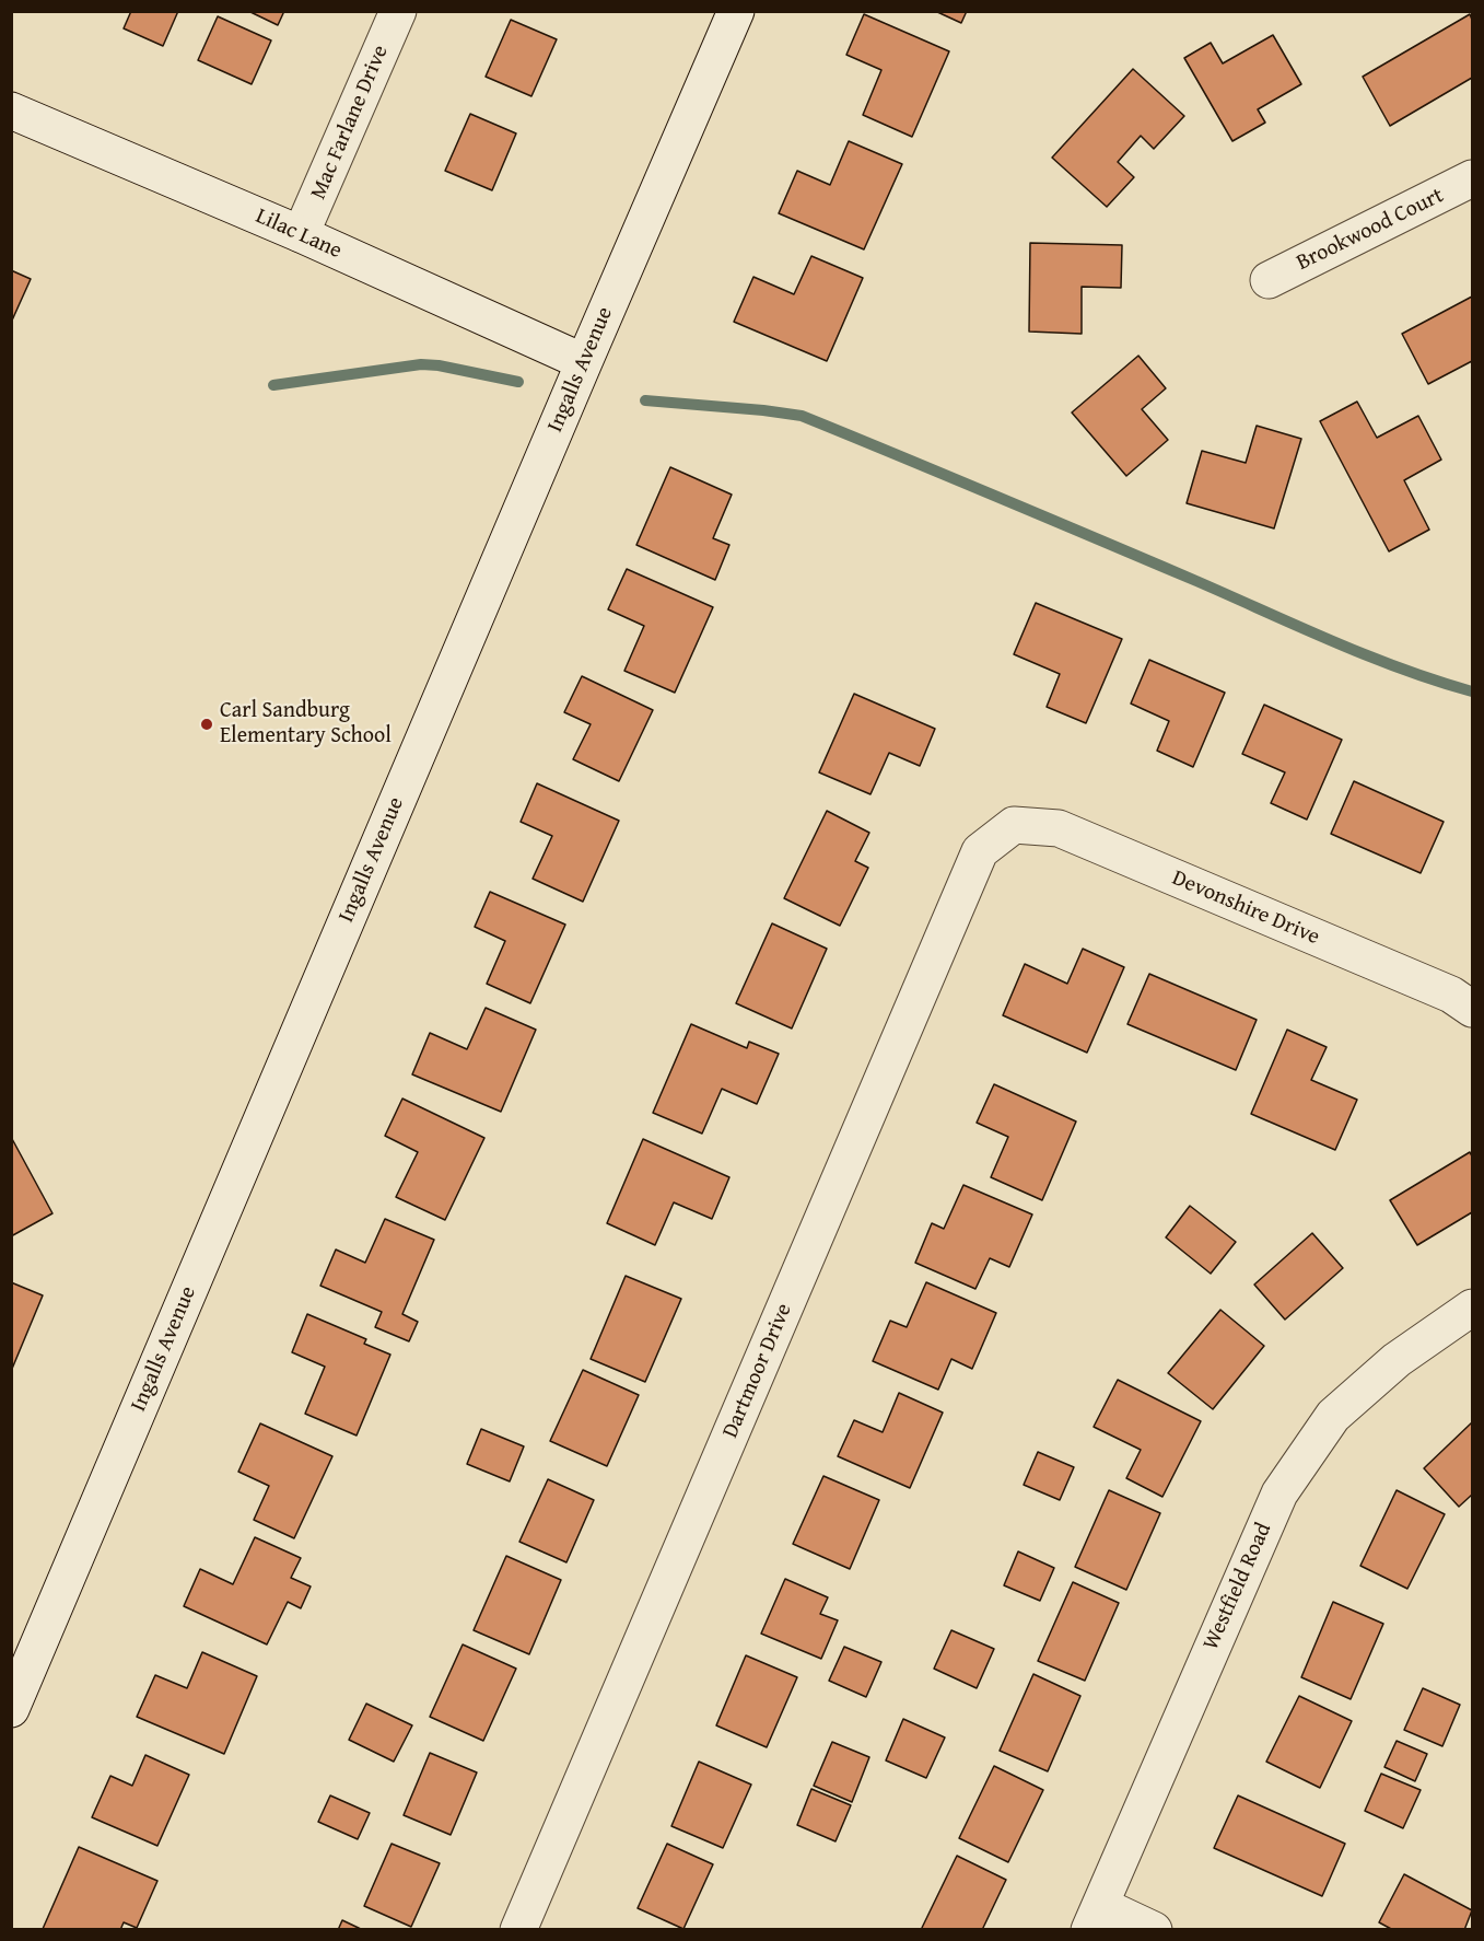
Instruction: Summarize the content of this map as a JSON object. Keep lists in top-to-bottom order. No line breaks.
{"streets":{"street":["Mac Farlane Drive","Brookwood Court","Lilac Lane","Ingalls Avenue","Devonshire Drive","Dartmoor Drive","Westfield Road"]},"crossings":[["Mac Farlane Drive","Lilac Lane"],["Lilac Lane","Ingalls Avenue"],["Devonshire Drive","Dartmoor Drive"]],"places":["Carl Sandburg Elementary School"]}
